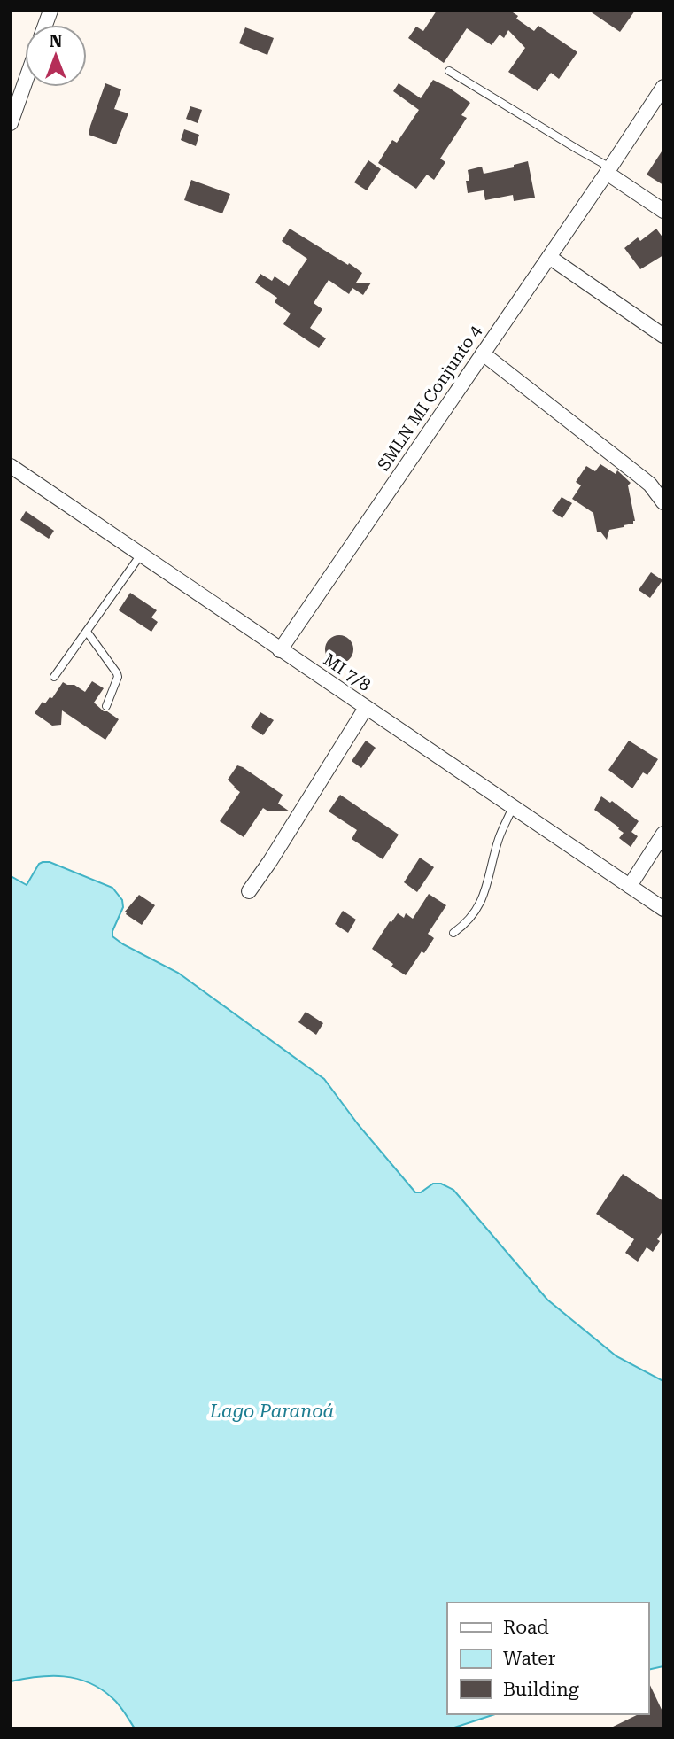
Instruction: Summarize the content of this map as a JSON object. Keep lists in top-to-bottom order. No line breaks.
{"streets":{"street":["SMLN MI Conjunto 4","MI 7/8"]},"crossings":[["SMLN MI Conjunto 4","MI 7/8"]],"water":["Lago Paranoá"],"legend":["Road","Water","Building"],"north":"top"}
